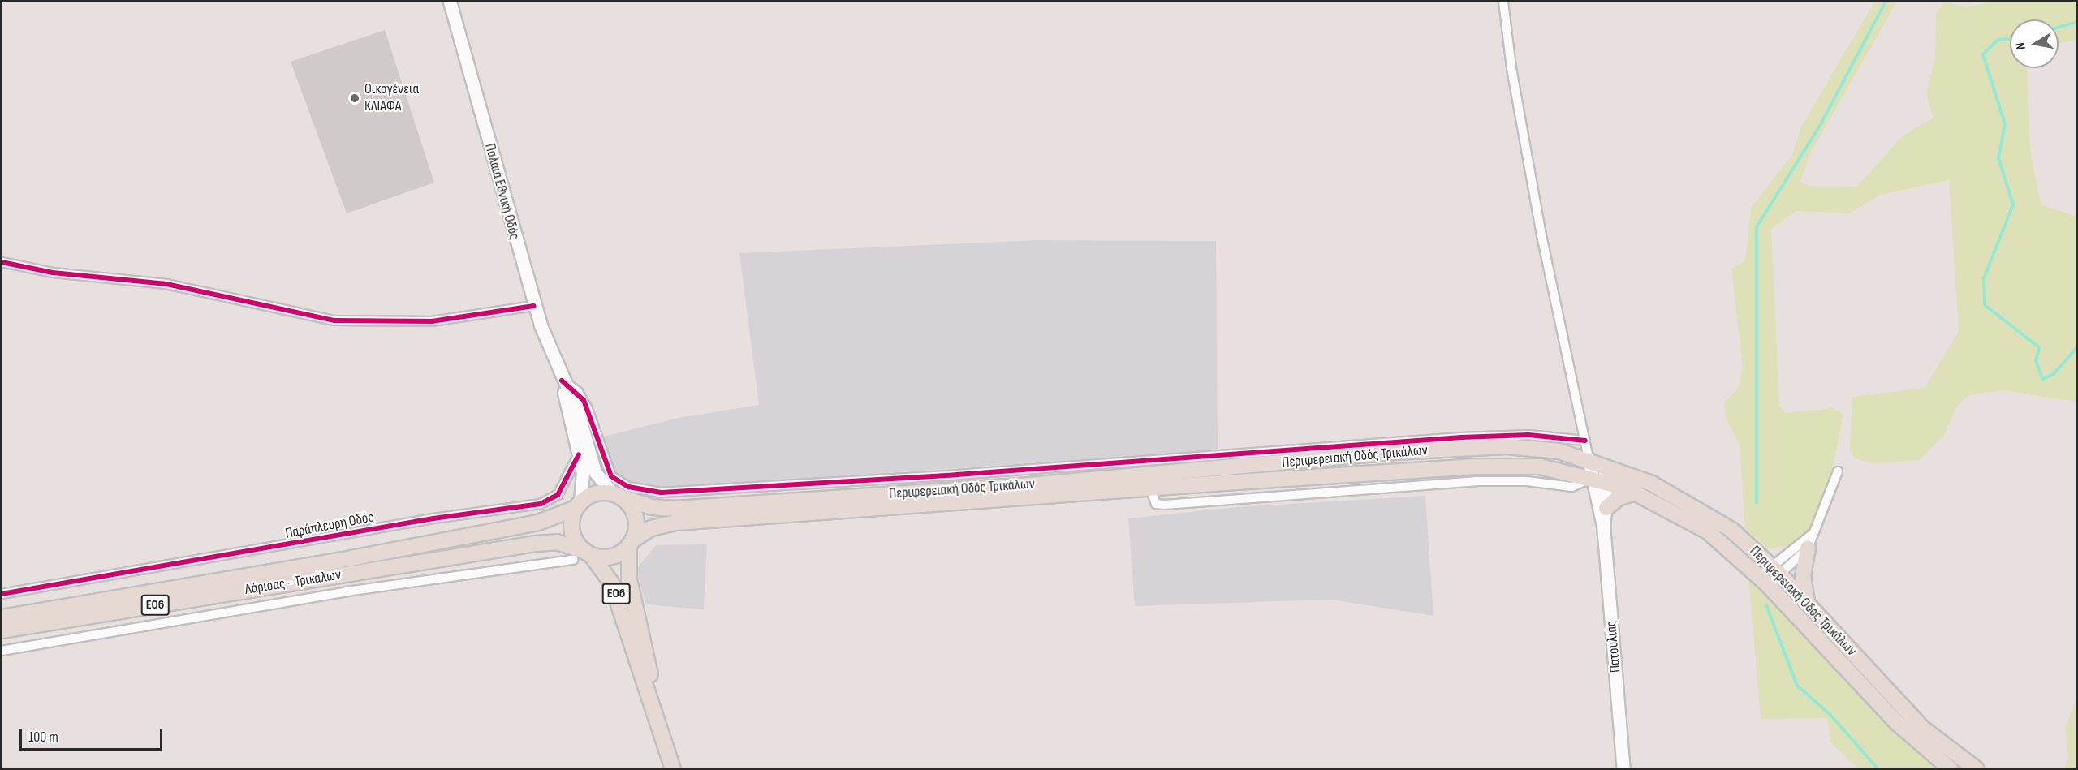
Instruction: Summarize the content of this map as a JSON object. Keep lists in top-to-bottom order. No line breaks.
{"streets":{"main road":["Παλαιά Εθνική Οδός","Περιφερειακή Οδός Τρικάλων","Λάρισας - Τρικάλων","ΕΟ6","Πατουλιάς"],"street":["Παράπλευρη Οδός"]},"crossings":[["Παλαιά Εθνική Οδός","Περιφερειακή Οδός Τρικάλων"],["Παλαιά Εθνική Οδός","Παράπλευρη Οδός"],["Παλαιά Εθνική Οδός","Λάρισας - Τρικάλων"],["Παλαιά Εθνική Οδός","ΕΟ6"],["Περιφερειακή Οδός Τρικάλων","Λάρισας - Τρικάλων"],["Περιφερειακή Οδός Τρικάλων","ΕΟ6"],["Περιφερειακή Οδός Τρικάλων","Πατουλιάς"],["Λάρισας - Τρικάλων","ΕΟ6"]],"places":["Οικογένεια ΚΛΙΑΦΑ"],"scale_bar":"100 m","north":"left"}
